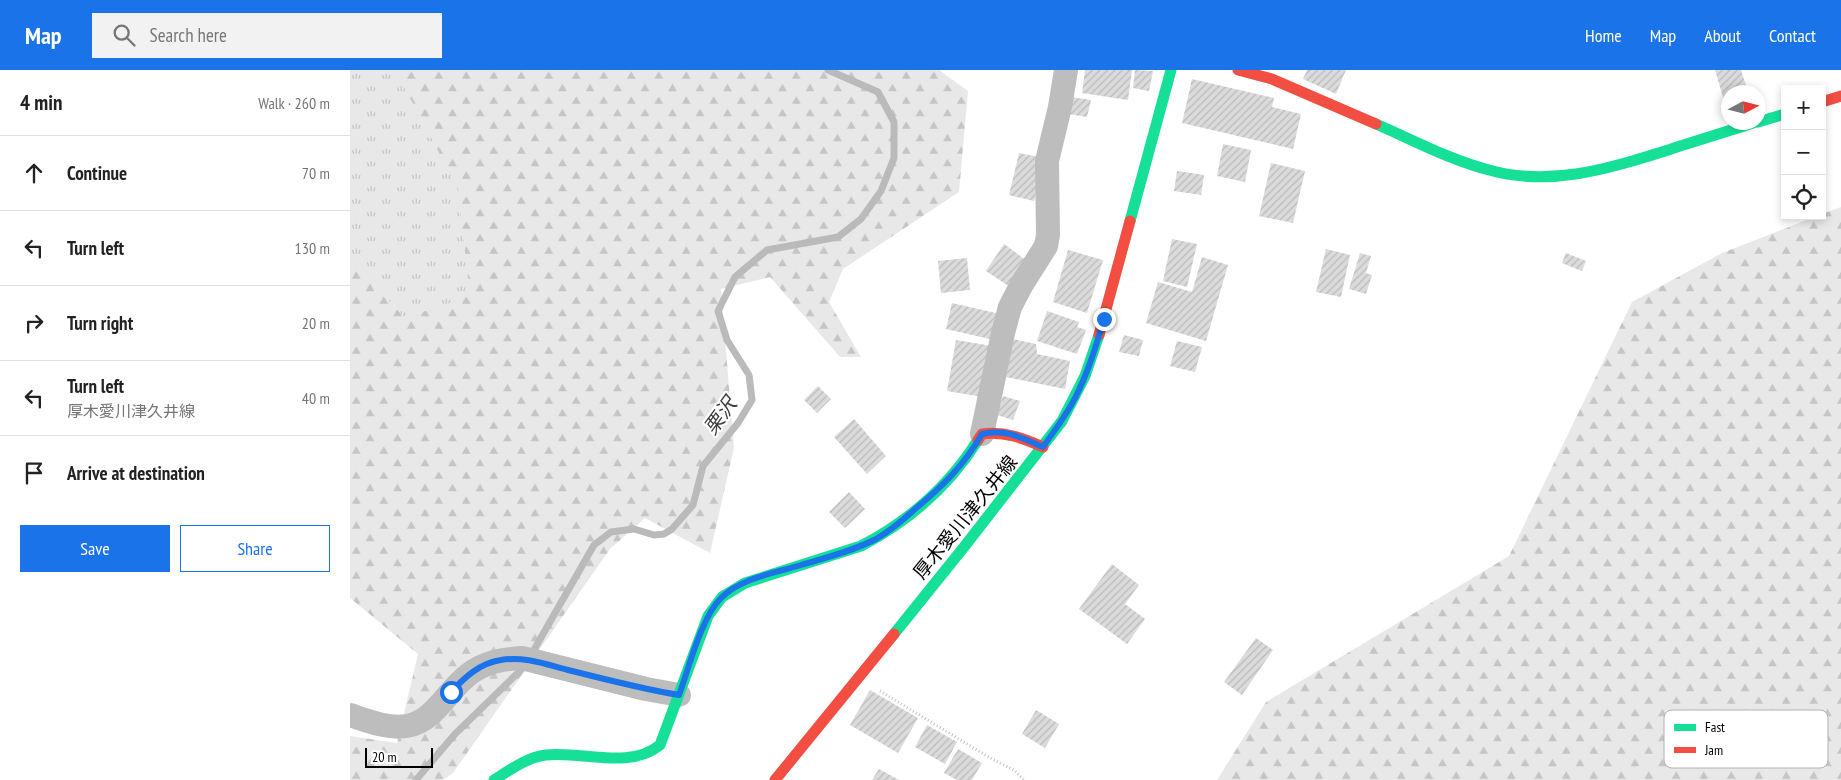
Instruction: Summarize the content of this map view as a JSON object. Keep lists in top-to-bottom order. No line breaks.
{"streets":{"street":["厚木愛川津久井線"]},"water":["栗沢"],"legend":["Fast","Jam"],"scale_bar":"20 m","north":"right","page":{"header":"Map","search":"Search here","nav":["Home","Map","About","Contact"],"heading":["4 min","Walk · 260 m"],"map_buttons":["+","−"],"list":[["Continue","70 m"],["Turn left","130 m"],["Turn right","20 m"],["Turn left","厚木愛川津久井線","40 m"],"Arrive at destination"],"buttons":["Save","Share"],"scale":"20 m"}}
